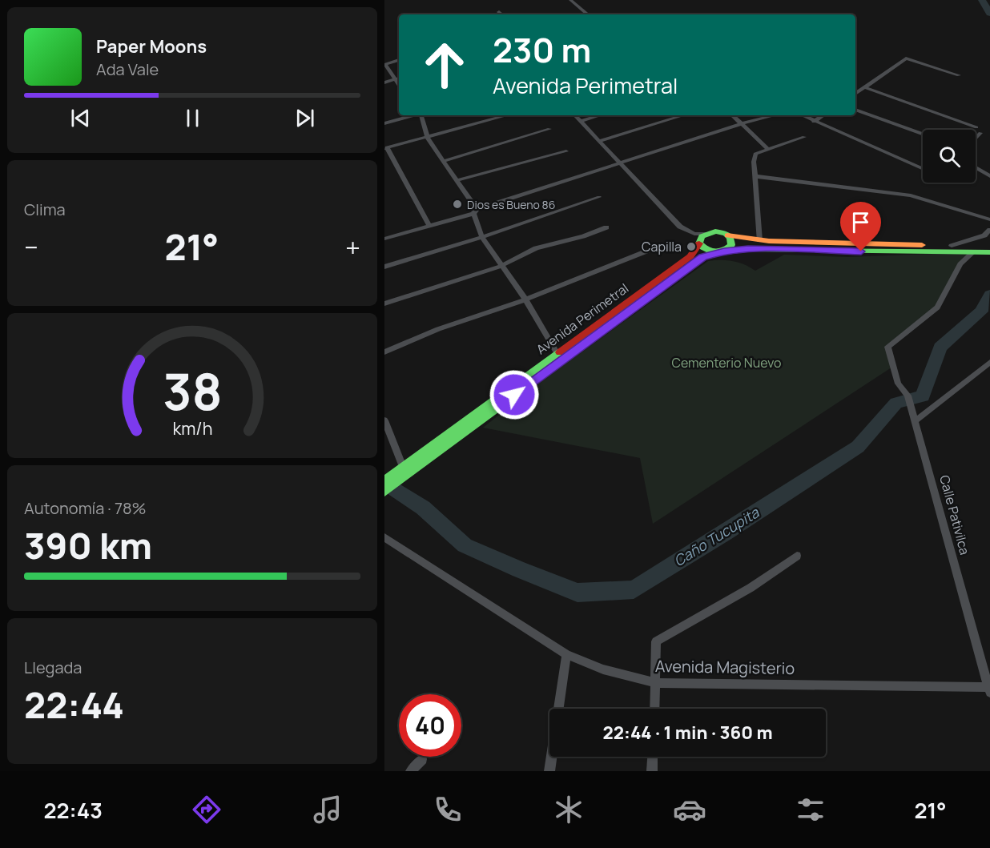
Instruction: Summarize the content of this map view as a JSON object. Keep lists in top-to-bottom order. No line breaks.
{"streets":{"street":["Avenida Perimetral","Calle Pativilca","Avenida Magisterio"]},"crossings":[["Avenida Perimetral","Calle Pativilca"],["Calle Pativilca","Avenida Magisterio"]],"water":["Caño Tucupita"],"parks":["Cementerio Nuevo"],"places":["Dios es Bueno 86","Capilla"],"page":{"turn":["230 m","Avenida Perimetral"],"song":["Paper Moons","Ada Vale"],"tile":["Clima",["Autonomía · 78%","390 km"],["Llegada","22:44"]],"heat":["−","21°","+"],"limit":"40","trip":"22:44 · 1 min · 360 m","tabs":["22:43","21°"],"gauge":["38","km/h"]}}
